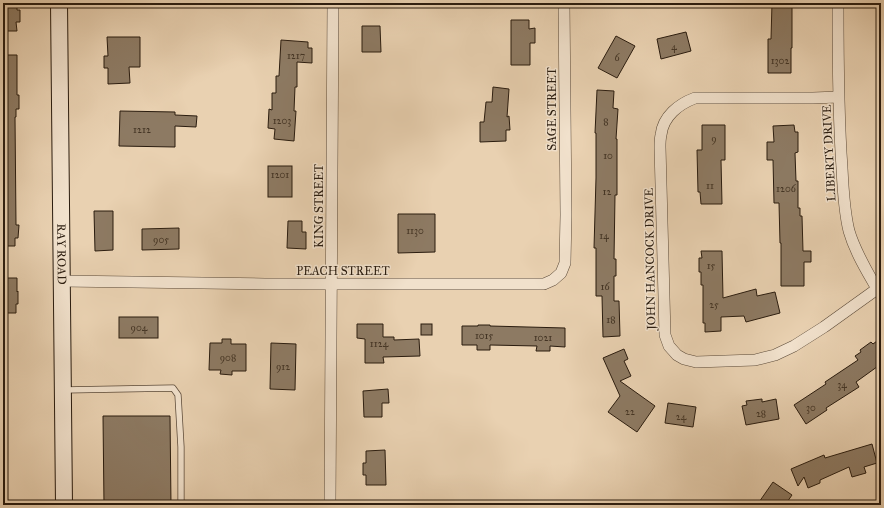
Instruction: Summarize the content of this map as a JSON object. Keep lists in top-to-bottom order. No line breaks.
{"streets":{"street":["SAGE STREET","LIBERTY DRIVE","KING STREET","RAY ROAD","JOHN HANCOCK DRIVE","PEACH STREET"]},"crossings":[["SAGE STREET","PEACH STREET"],["LIBERTY DRIVE","JOHN HANCOCK DRIVE"],["KING STREET","PEACH STREET"],["RAY ROAD","PEACH STREET"]],"house_numbers":["4","1217","6","1302","1203","8","1212","9","10","1201","11","1206","12","1130","14","905","15","16","25","18","904","1015","1021","1124","908","912","34","30","22","28","24"]}
